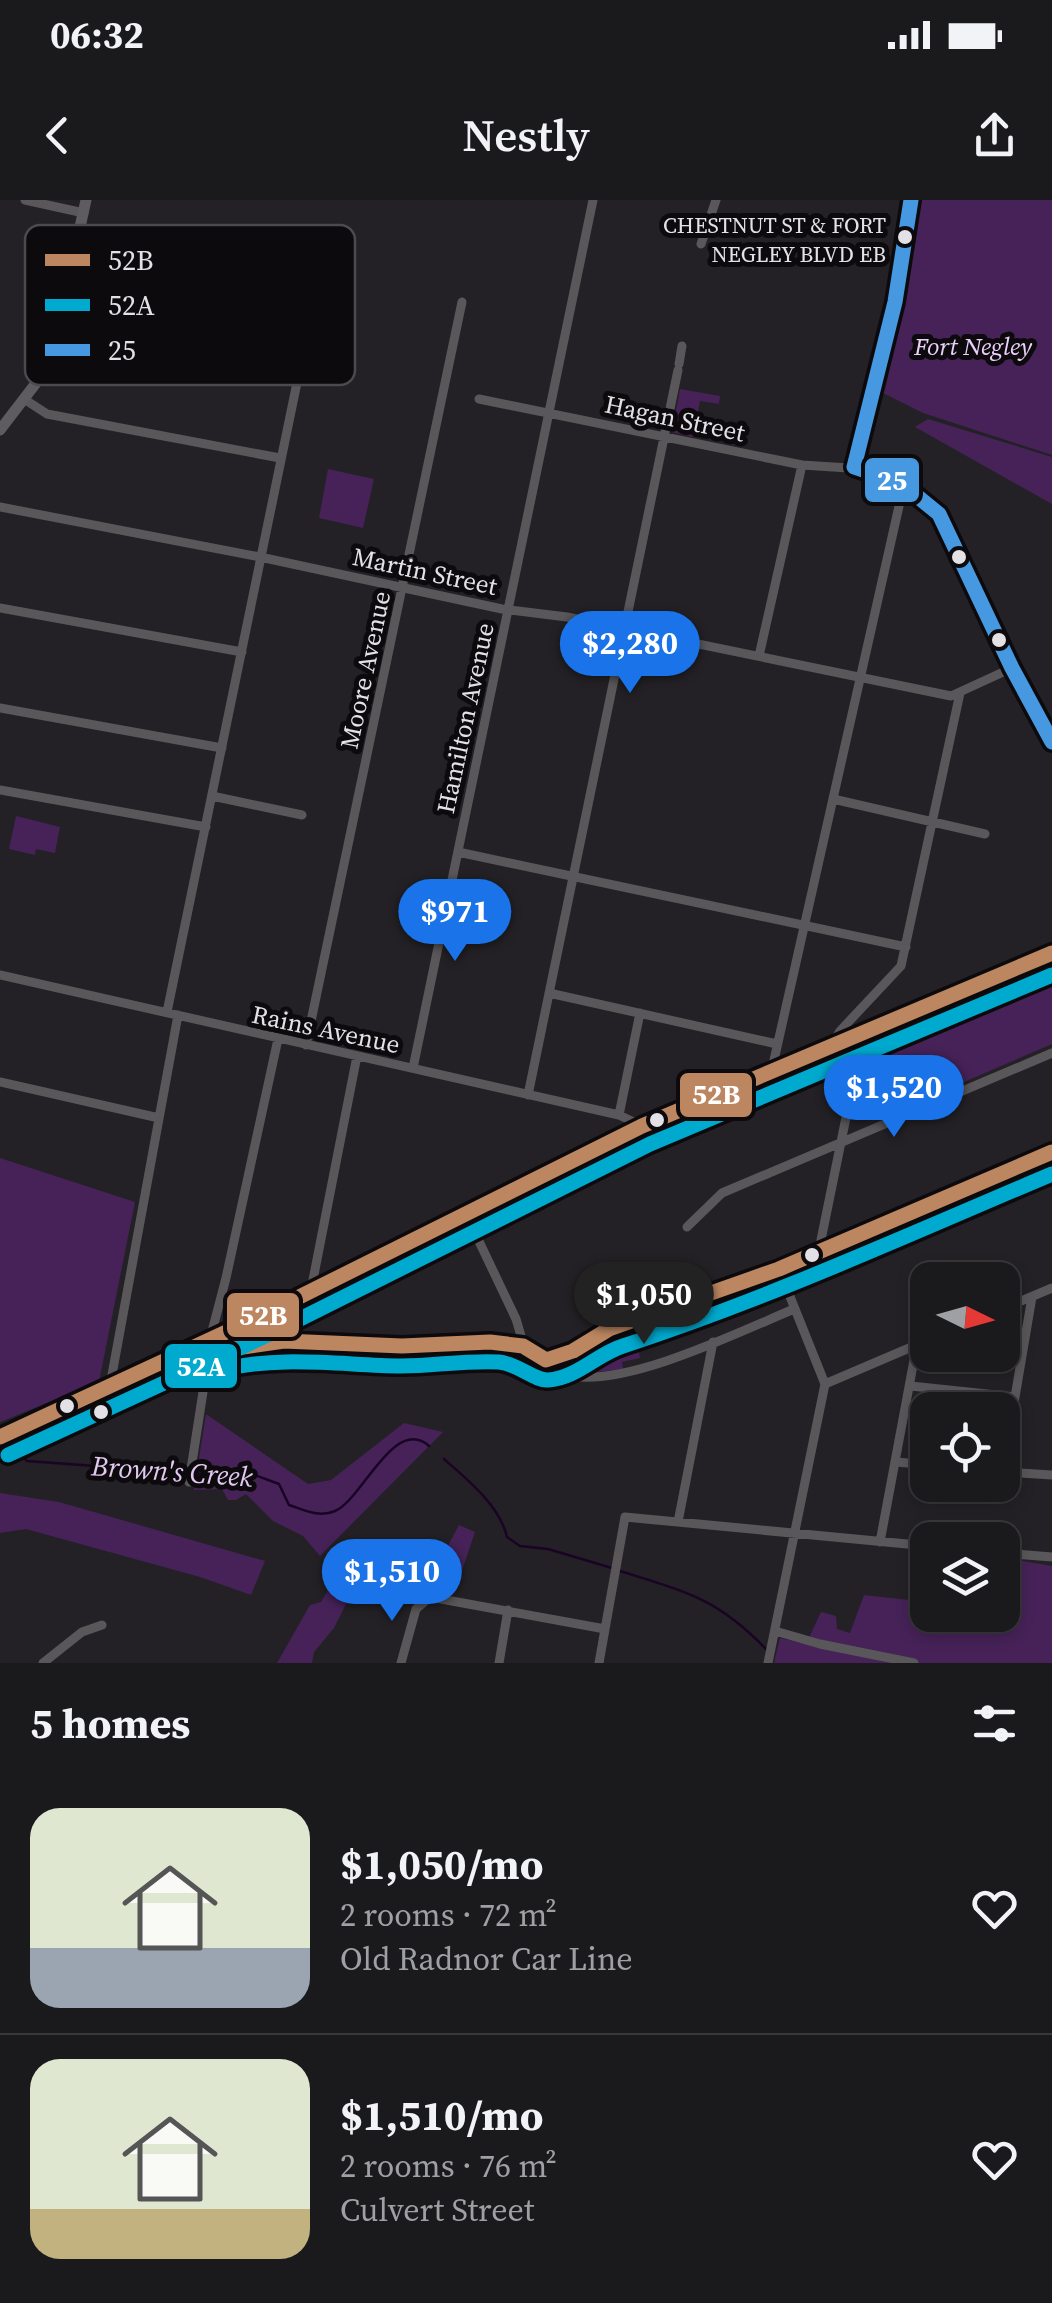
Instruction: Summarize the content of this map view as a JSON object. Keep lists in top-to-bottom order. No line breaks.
{"streets":{"street":["Hagan Street","Martin Street","Moore Avenue","Hamilton Avenue","Rains Avenue"]},"crossings":[["Hagan Street","Hamilton Avenue"],["Martin Street","Moore Avenue"],["Martin Street","Hamilton Avenue"],["Moore Avenue","Rains Avenue"],["Hamilton Avenue","Rains Avenue"]],"water":["Brown's Creek"],"parks":["Fort Negley"],"places":["CHESTNUT ST & FORT NEGLEY BLVD EB"],"lines":["transit line 25","transit line 52B","transit line 52A"],"legend":["52B","52A","25"],"north":"right","page":{"status":"06:32","header":"Nestly","price":["$2,280","$971","$1,520","$1,050","$1,510"],"heading":"5 homes","list":[{"name":"$1,050/mo","note":"2 rooms · 72 m² · Old Radnor Car Line"},{"name":"$1,510/mo","note":"2 rooms · 76 m² · Culvert Street"}]}}
